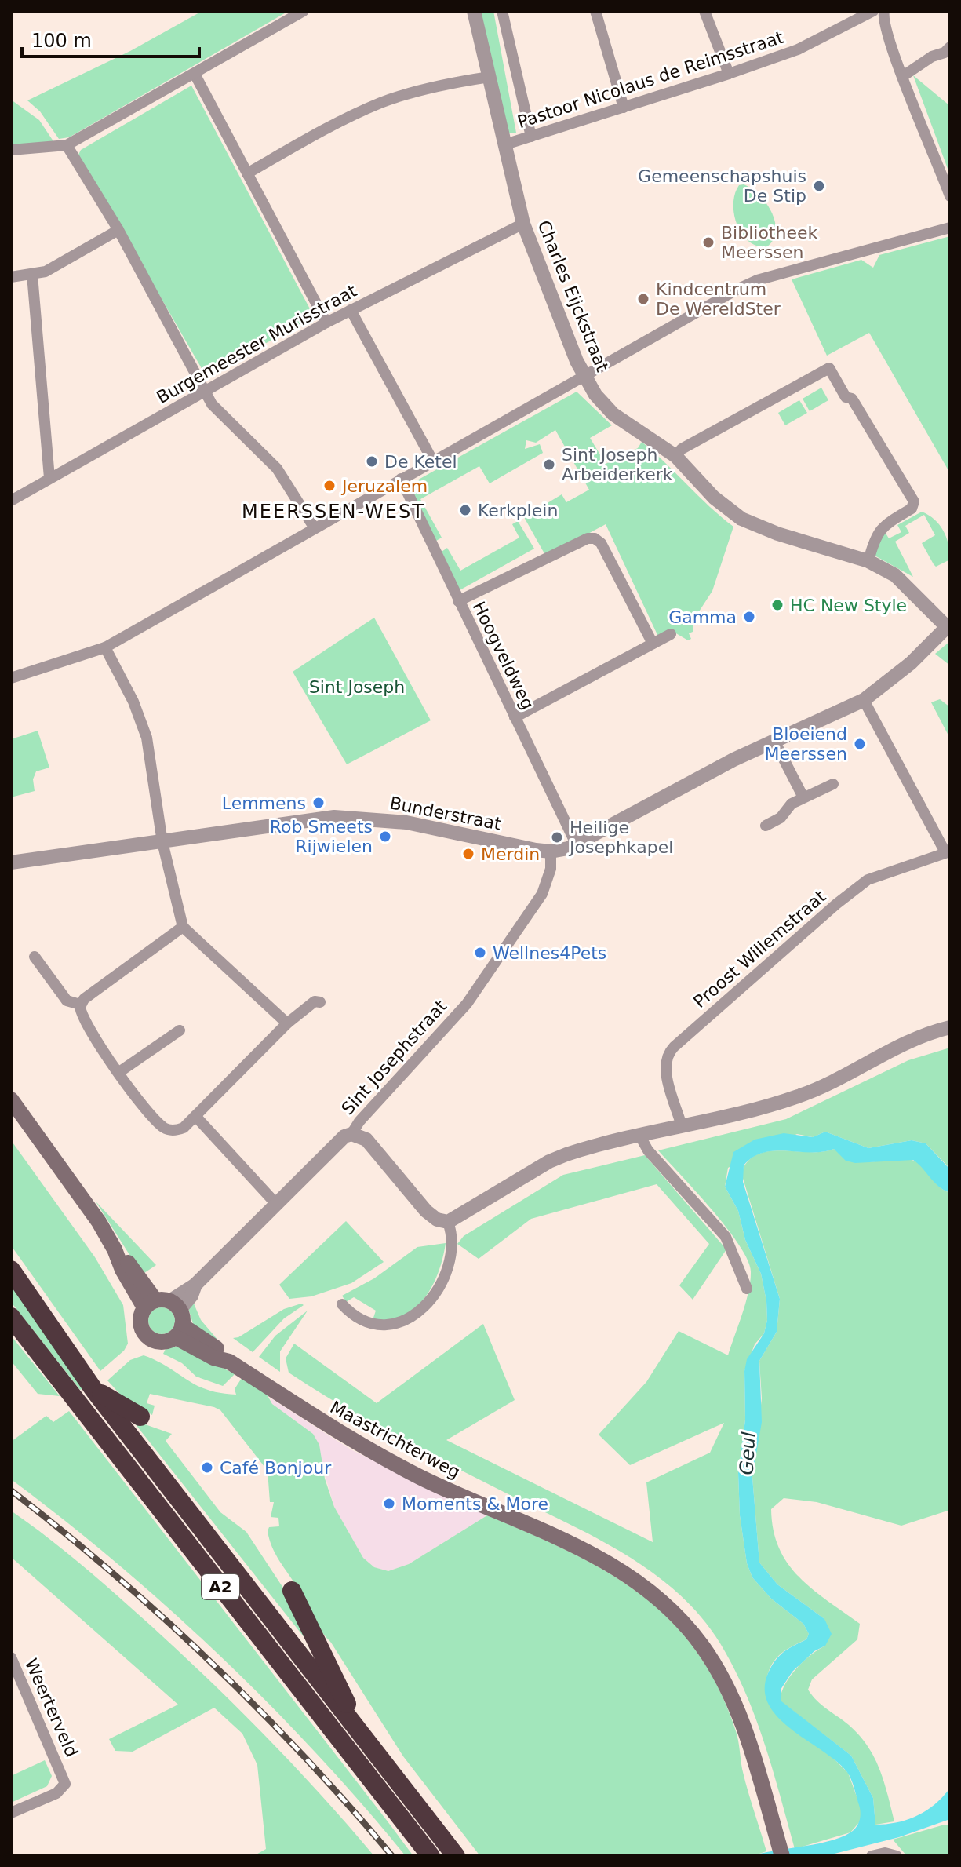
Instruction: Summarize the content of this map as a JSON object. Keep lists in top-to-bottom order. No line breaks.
{"streets":{"highway":["A2"],"main road":["Maastrichterweg"],"street":["Pastoor Nicolaus de Reimsstraat","Charles Eijckstraat","Burgemeester Murisstraat","Hoogveldweg","Bunderstraat","Proost Willemstraat","Sint Josephstraat","Weerterveld"]},"crossings":[["Pastoor Nicolaus de Reimsstraat","Charles Eijckstraat"],["Charles Eijckstraat","Burgemeester Murisstraat"],["Charles Eijckstraat","Bunderstraat"],["Hoogveldweg","Bunderstraat"],["Bunderstraat","Sint Josephstraat"],["Sint Josephstraat","Maastrichterweg"]],"districts":["MEERSSEN-WEST"],"water":["Geul"],"parks":["Sint Joseph"],"places":["Gemeenschapshuis De Stip","Bibliotheek Meerssen","Kindcentrum De WereldSter","De Ketel","Sint Joseph Arbeiderkerk","Jeruzalem","Kerkplein","HC New Style","Gamma","Bloeiend Meerssen","Lemmens","Rob Smeets Rijwielen","Heilige Josephkapel","Merdin","Wellnes4Pets","Café Bonjour","Moments & More"],"scale_bar":"100 m"}
